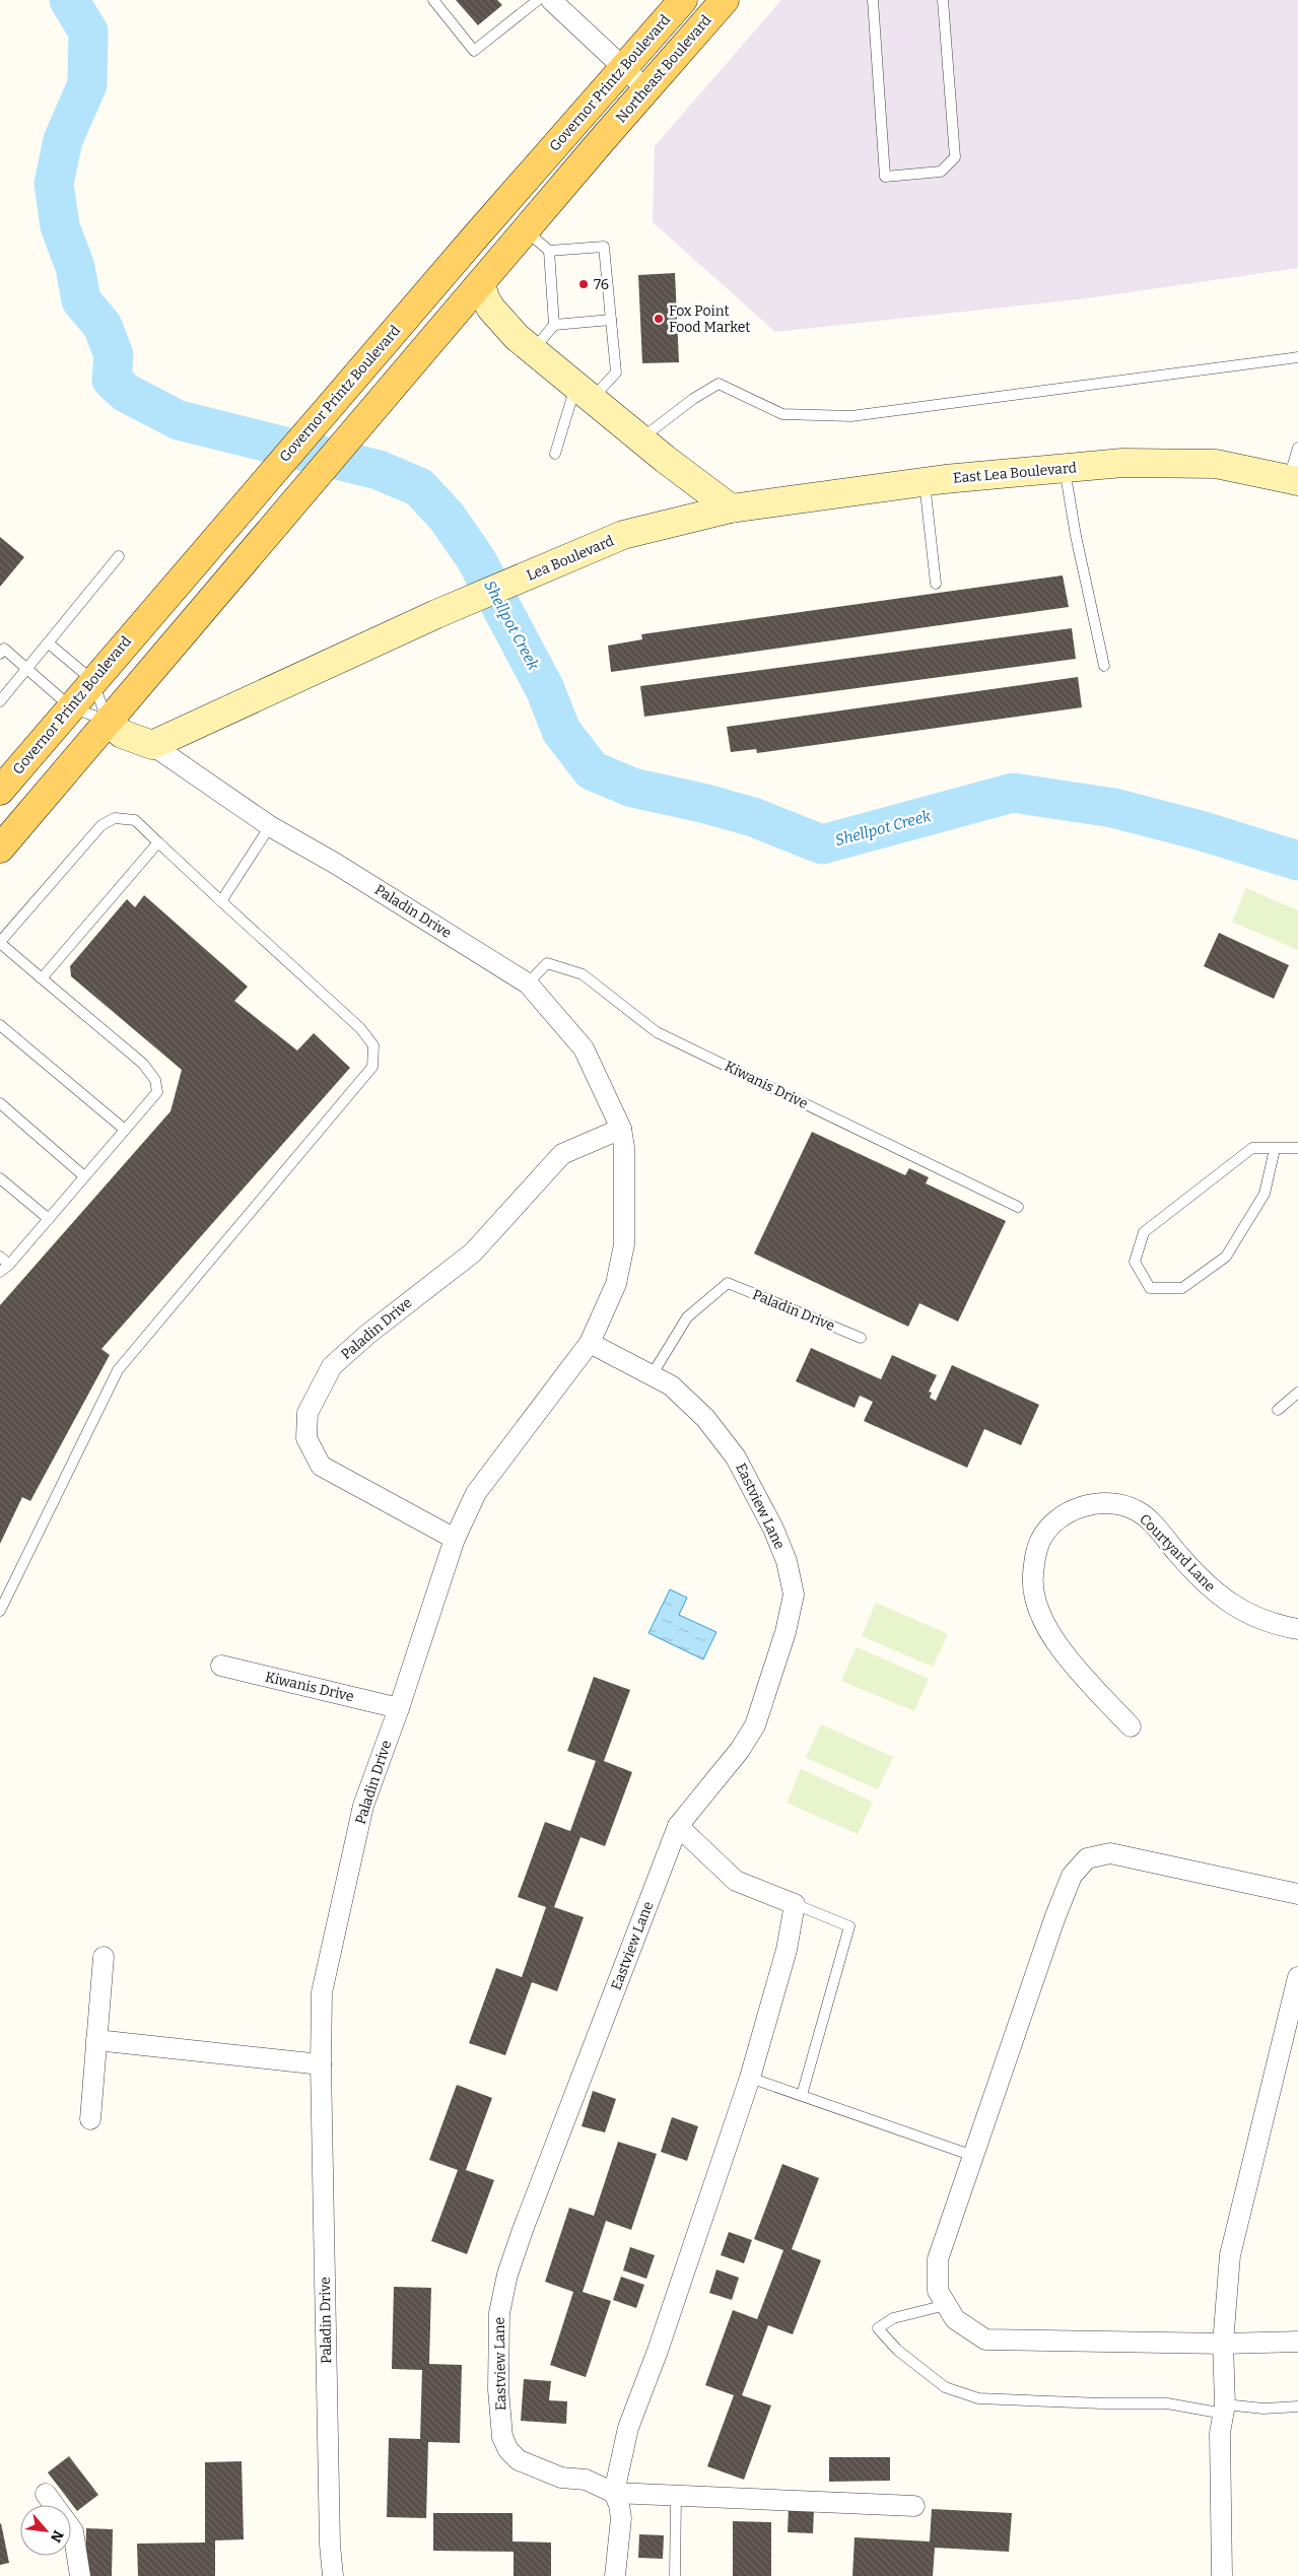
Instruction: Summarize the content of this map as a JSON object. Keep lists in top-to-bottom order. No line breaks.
{"streets":{"main road":["Northeast Boulevard","Governor Printz Boulevard"],"street":["East Lea Boulevard","Lea Boulevard","Paladin Drive","Kiwanis Drive","Eastview Lane","Courtyard Lane"]},"crossings":[["East Lea Boulevard","Lea Boulevard"],["Lea Boulevard","Paladin Drive"],["Paladin Drive","Kiwanis Drive"],["Paladin Drive","Eastview Lane"]],"water":["Shellpot Creek"],"places":["76","Fox Point Food Market"],"north":"bottom right"}
